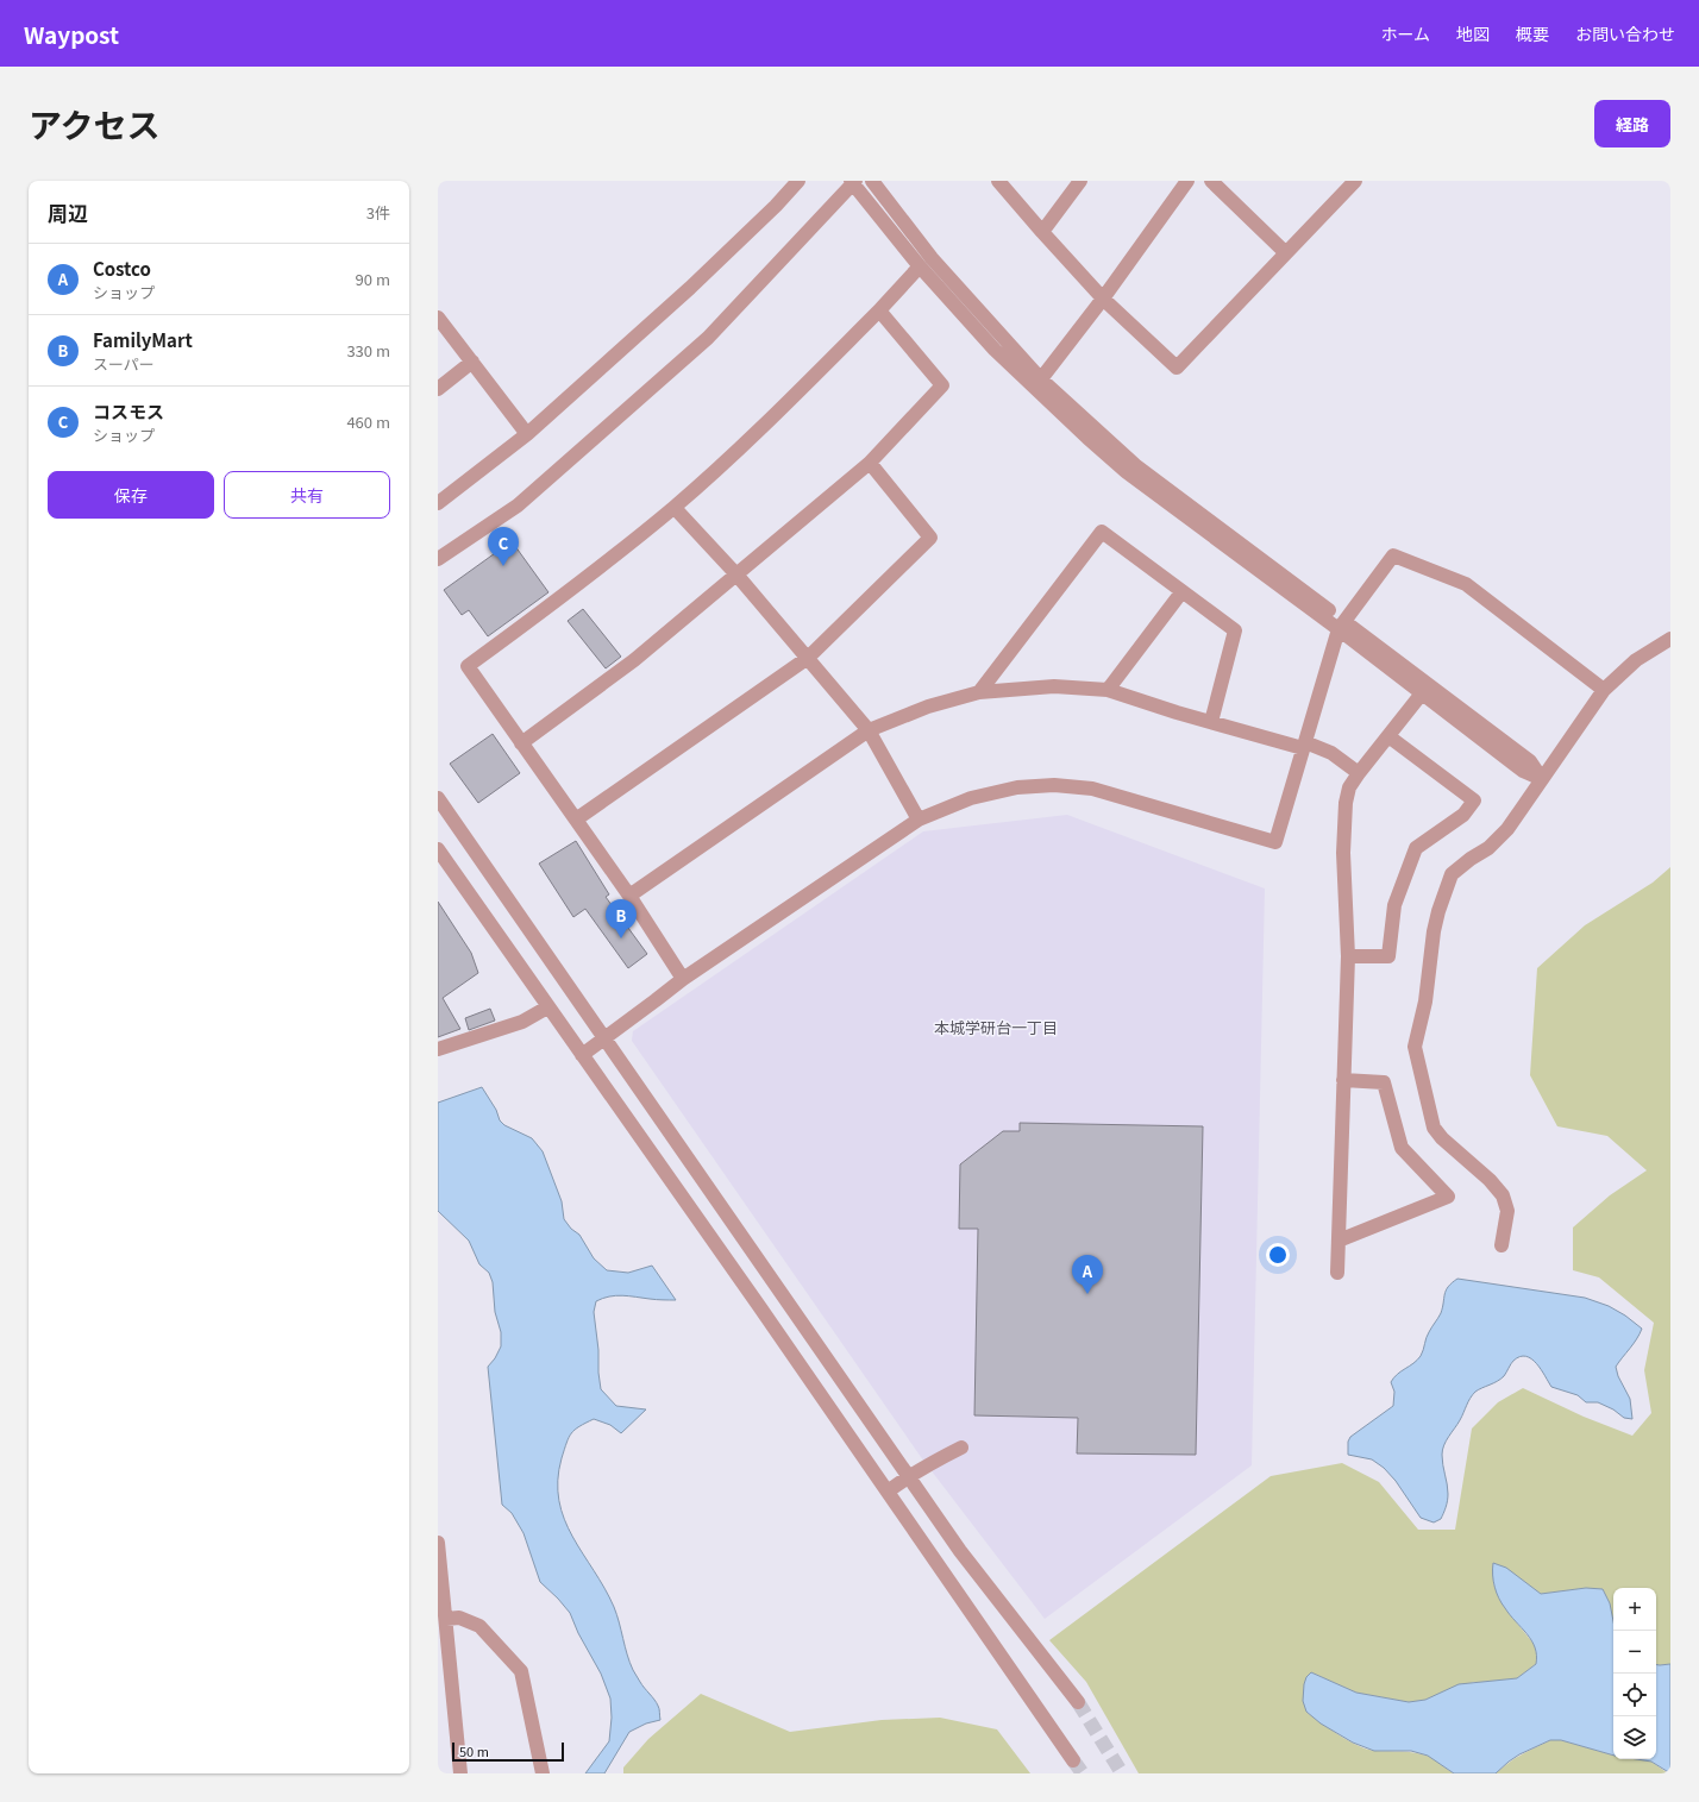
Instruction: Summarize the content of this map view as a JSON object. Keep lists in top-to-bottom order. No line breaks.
{"districts":["本城学研台一丁目"],"scale_bar":"50 m","page":{"header":"Waypost","nav":["ホーム","地図","概要","お問い合わせ"],"title":"アクセス","buttons":["経路",["保存","共有"]],"heading":["周辺","3件"],"list":[{"mark":"A","name":"Costco","note":"ショップ","value":"90 m"},{"mark":"B","name":"FamilyMart","note":"スーパー","value":"330 m"},{"mark":"C","name":"コスモス","note":"ショップ","value":"460 m"}],"pins":["C","B","A"],"map_buttons":["+","−"],"scale":"50 m"}}
